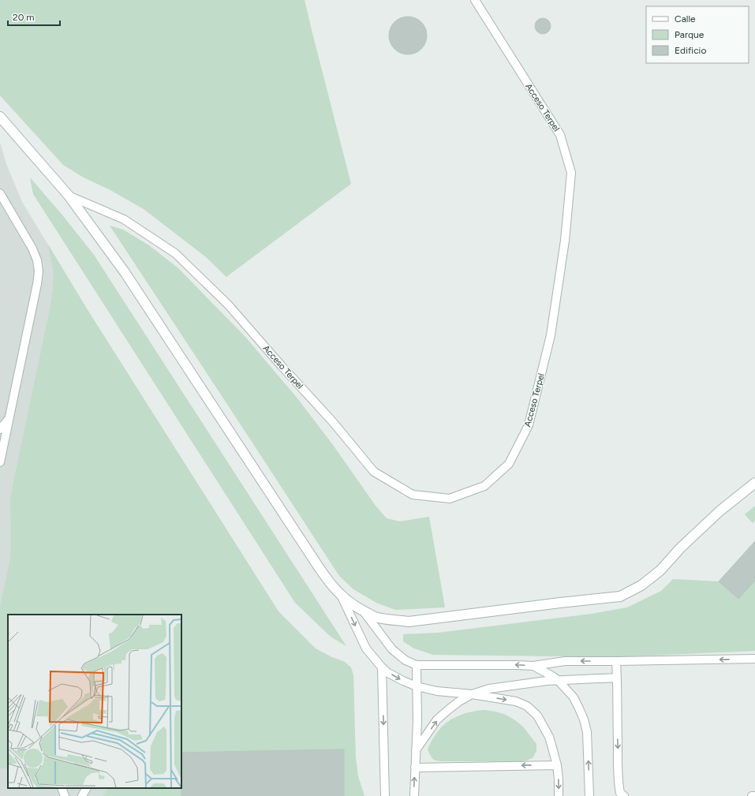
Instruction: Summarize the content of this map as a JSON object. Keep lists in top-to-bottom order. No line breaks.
{"streets":{"lane":["Acceso Terpel"]},"legend":["Calle","Parque","Edificio"],"scale_bar":"20 m"}
